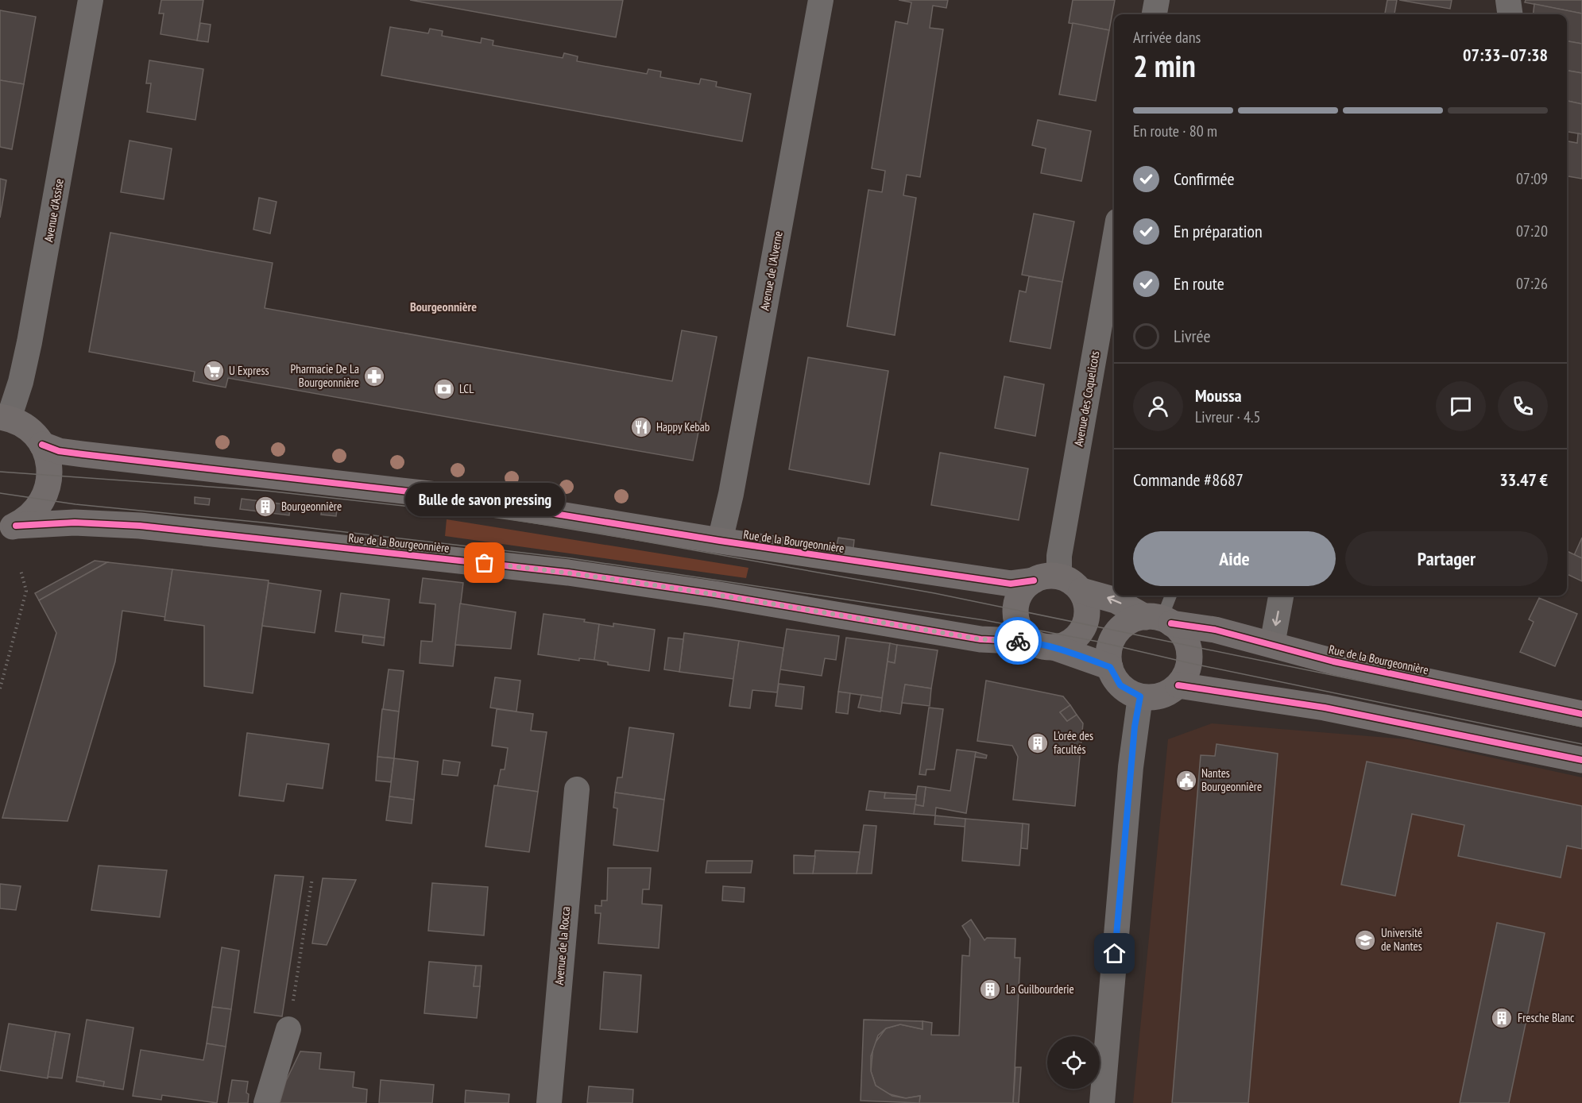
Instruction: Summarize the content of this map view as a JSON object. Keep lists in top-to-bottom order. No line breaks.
{"streets":{"street":["Avenue d'Assise","Avenue de l'Alverne","Avenue des Coquelicots","Rue de la Bourgeonnière","Avenue de la Rocca"]},"crossings":[["Avenue de l'Alverne","Rue de la Bourgeonnière"],["Avenue des Coquelicots","Rue de la Bourgeonnière"]],"districts":["Bourgeonnière"],"places":{"supermarket":["U Express"],"pharmacy":["Pharmacie De La Bourgeonnière"],"bank":["LCL"],"restaurant":["Happy Kebab"],"building":["Bourgeonnière","L'orée des facultés","La Guilbourderie","Fresche Blanc"],"other":["Bulle de savon pressing"],"public building":["Nantes Bourgeonnière"],"school or university":["Université de Nantes"]},"page":{"heading":["2 min","Arrivée dans","07:33–07:38"],"panel":["Moussa","Livreur · 4.5","Commande #8687","33.47 €"],"bar":"En route · 80 m","list":[["Confirmée","07:09"],["En préparation","07:20"],["En route","07:26"],"Livrée"],"bubble":"Bulle de savon pressing","buttons":["Aide","Partager"]}}
